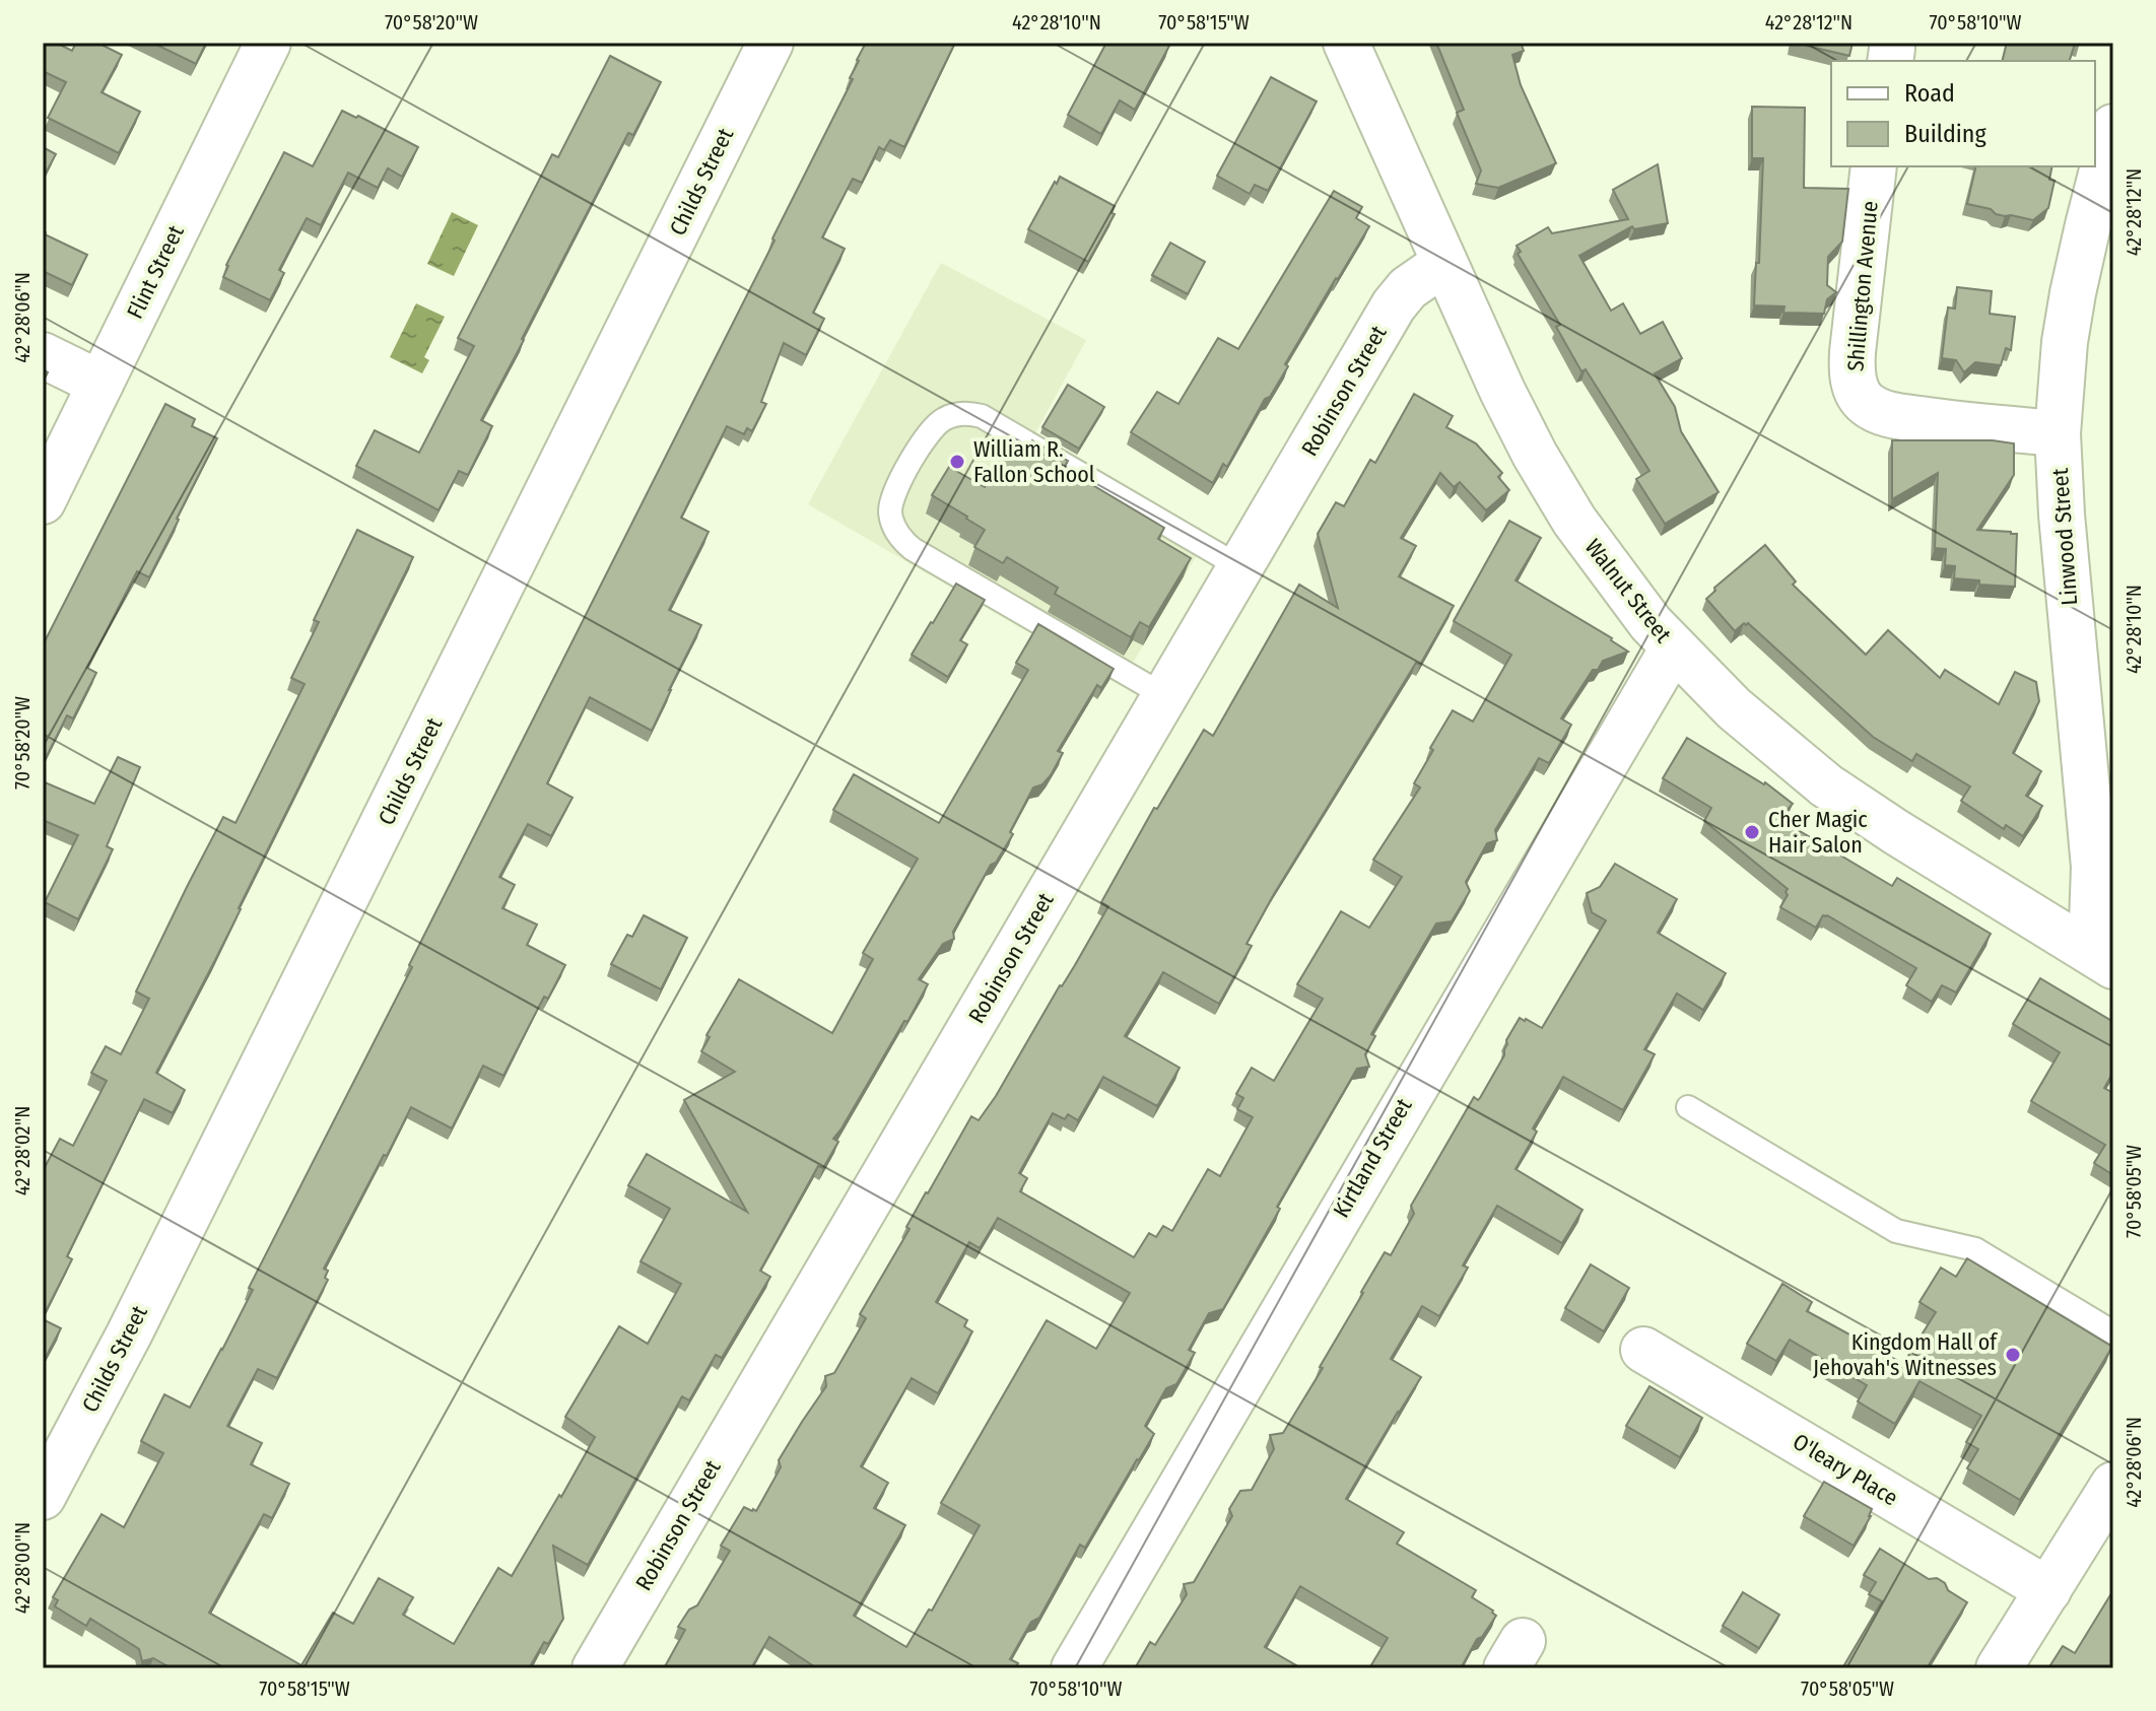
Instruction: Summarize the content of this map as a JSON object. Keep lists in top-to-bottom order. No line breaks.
{"streets":{"street":["Childs Street","Flint Street","Shillington Avenue","Robinson Street","Linwood Street","Walnut Street","Kirtland Street","O'leary Place"]},"crossings":[["Shillington Avenue","Linwood Street"],["Robinson Street","Walnut Street"],["Linwood Street","Walnut Street"],["Walnut Street","Kirtland Street"]],"places":["William R. Fallon School","Cher Magic Hair Salon","Kingdom Hall of Jehovah's Witnesses"],"legend":["Road","Building"],"coordinates":["70°58'20\"W","42°28'10\"N","70°58'15\"W","42°28'12\"N","70°58'10\"W","42°28'06\"N","42°28'02\"N","70°58'05\"W","42°28'00\"N"]}
